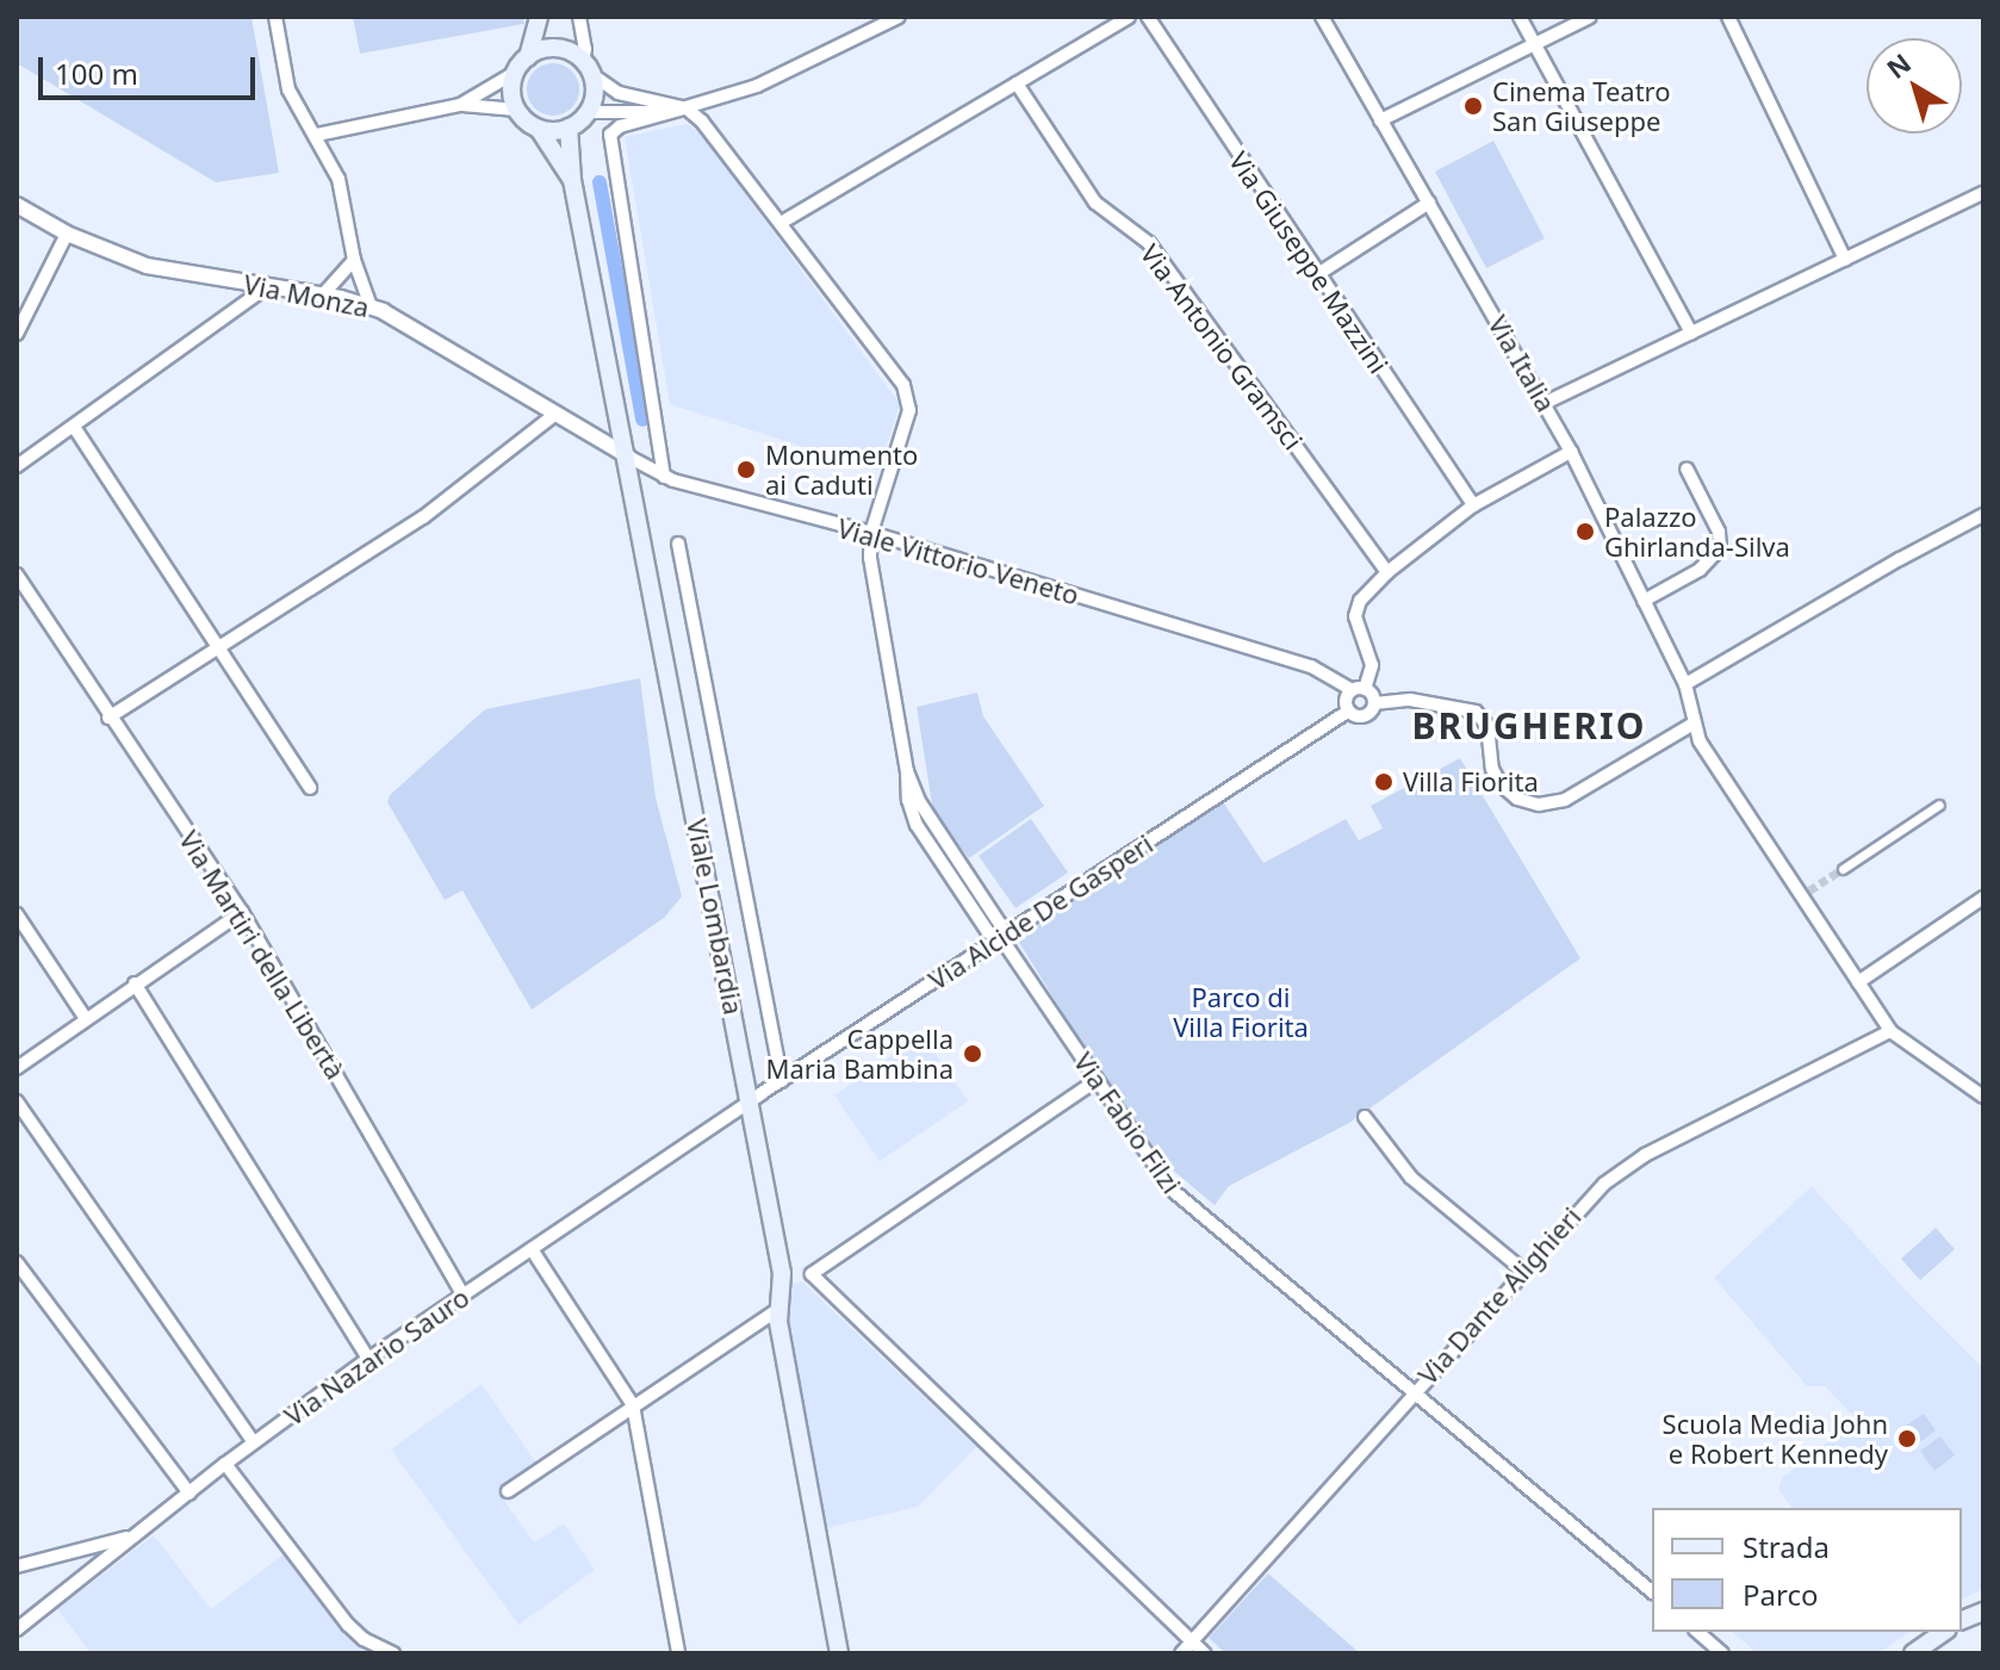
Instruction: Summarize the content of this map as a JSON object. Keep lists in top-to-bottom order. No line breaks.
{"streets":{"main road":["Viale Lombardia"],"street":["Via Giuseppe Mazzini","Via Monza","Via Antonio Gramsci","Via Italia","Viale Vittorio Veneto","Via Alcide De Gasperi","Via Martiri della Libertà","Via Fabio Filzi","Via Dante Alighieri","Via Nazario Sauro"]},"crossings":[["Via Monza","Viale Vittorio Veneto"],["Via Monza","Viale Lombardia"],["Via Italia","Via Dante Alighieri"],["Viale Vittorio Veneto","Viale Lombardia"],["Viale Vittorio Veneto","Via Fabio Filzi"],["Via Alcide De Gasperi","Viale Lombardia"],["Via Alcide De Gasperi","Via Fabio Filzi"],["Via Alcide De Gasperi","Via Nazario Sauro"],["Viale Lombardia","Via Nazario Sauro"],["Via Martiri della Libertà","Via Nazario Sauro"],["Via Fabio Filzi","Via Dante Alighieri"]],"districts":["BRUGHERIO"],"parks":["Parco di Villa Fiorita"],"places":["Cinema Teatro San Giuseppe","Monumento ai Caduti","Palazzo Ghirlanda-Silva","Villa Fiorita","Cappella Maria Bambina","Scuola Media John e Robert Kennedy"],"legend":["Strada","Parco"],"scale_bar":"100 m","north":"top left"}
